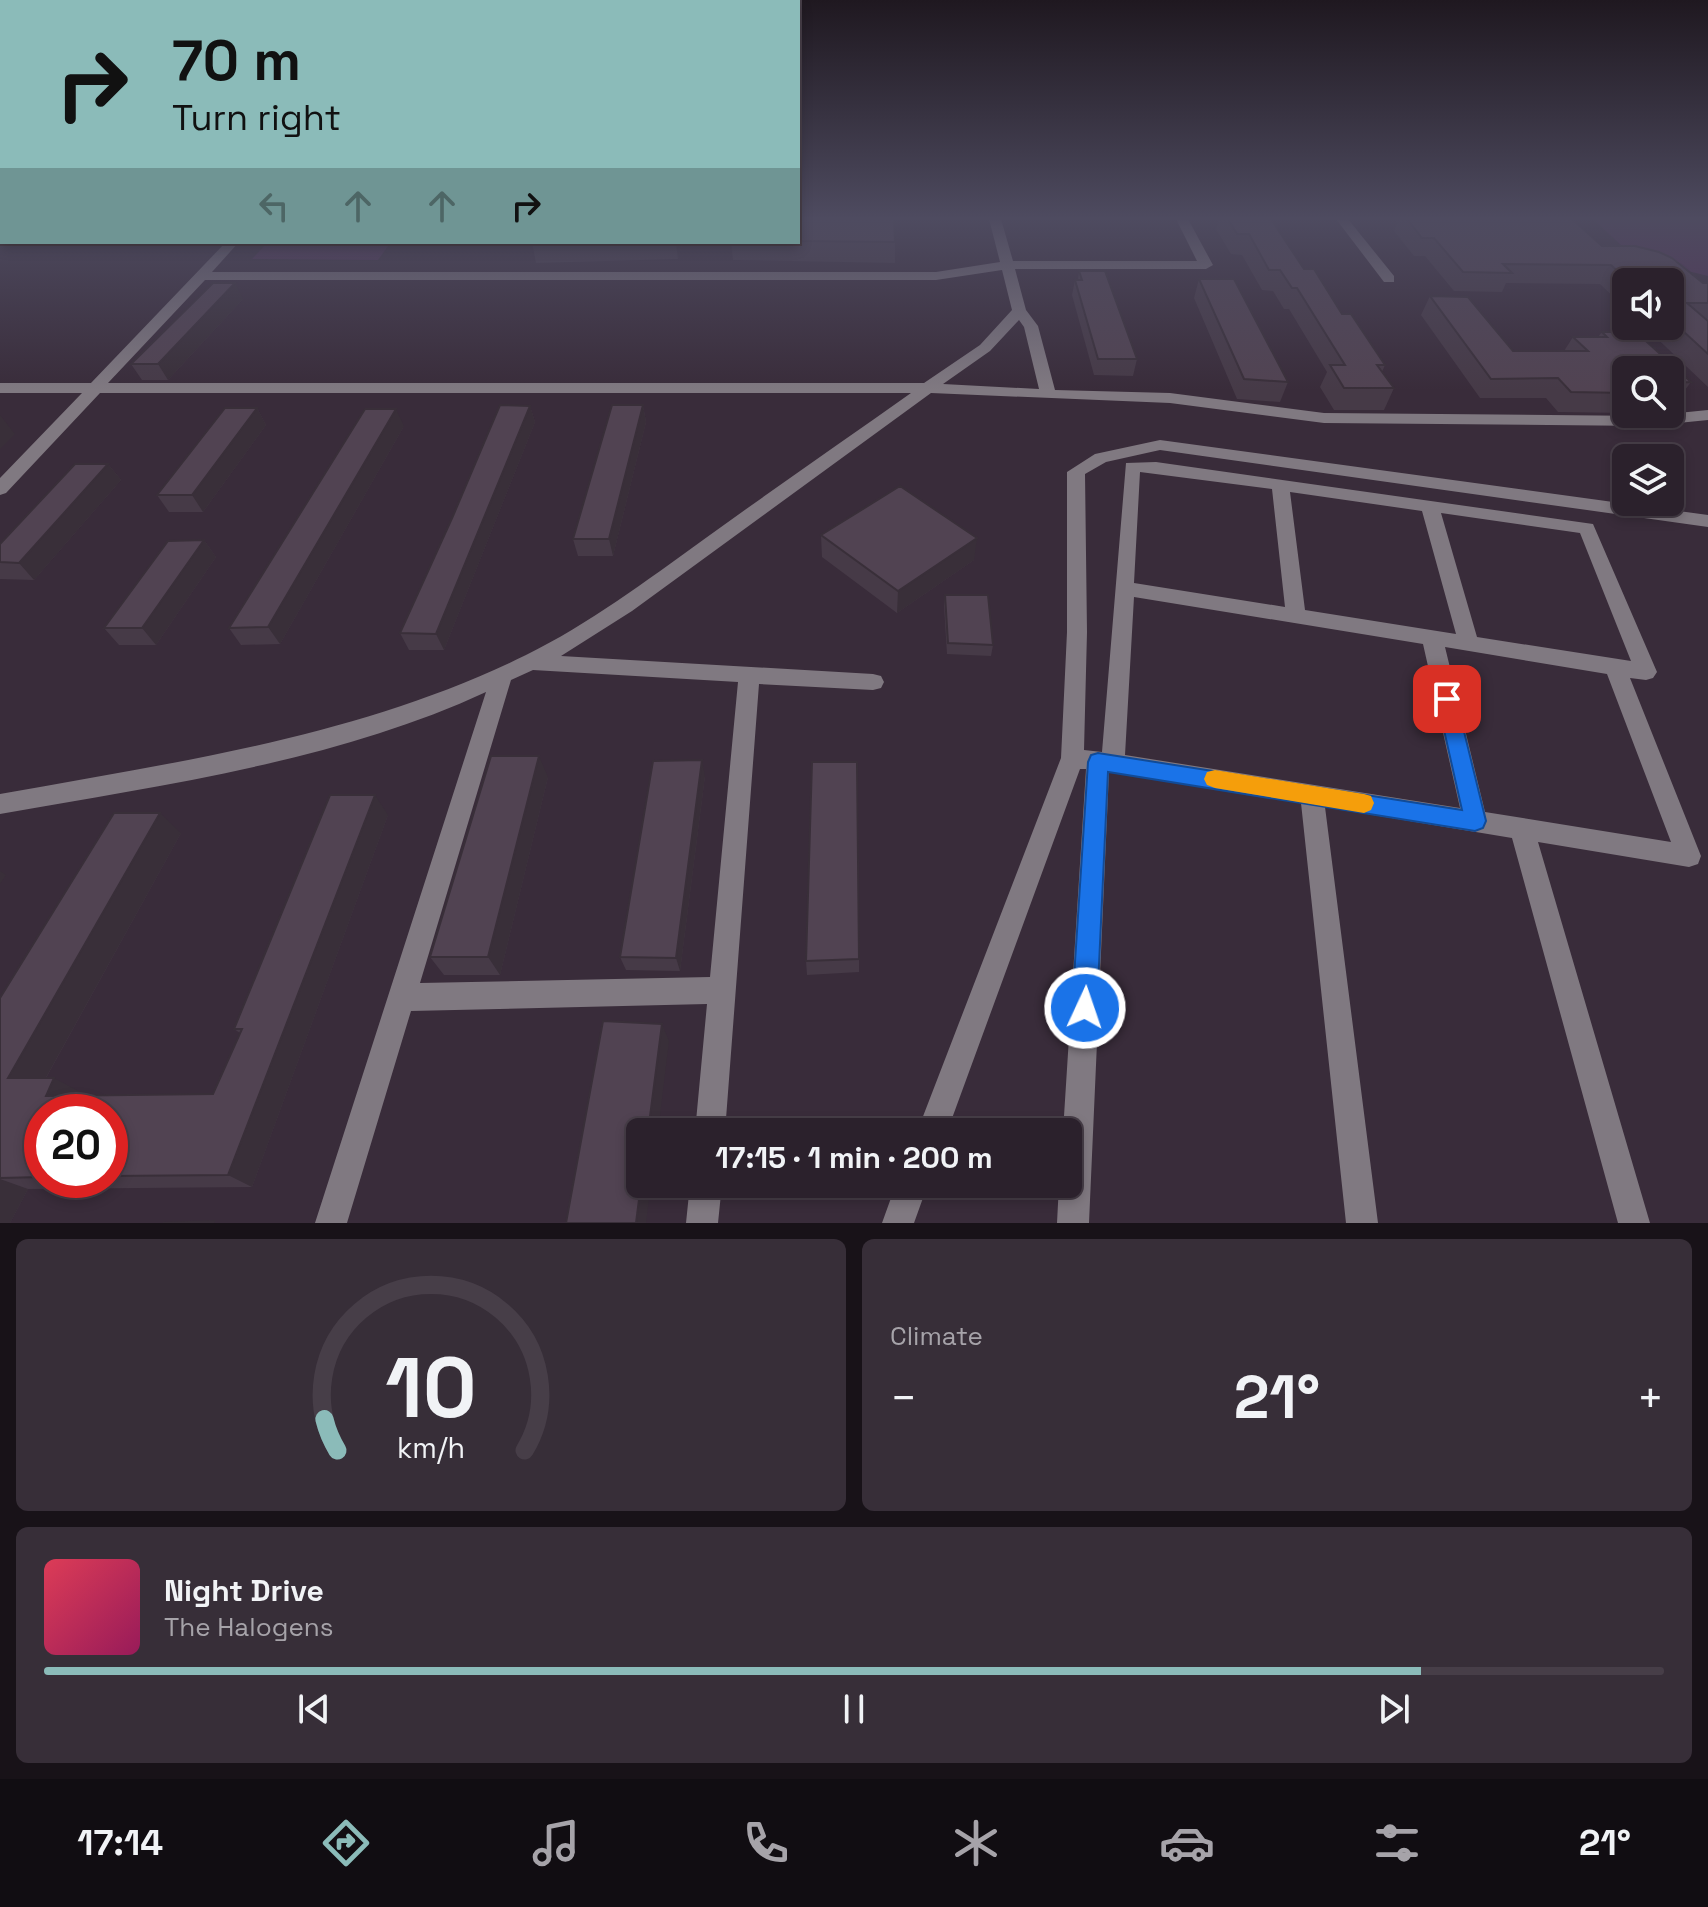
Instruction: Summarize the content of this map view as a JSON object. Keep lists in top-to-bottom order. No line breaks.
{"page":{"turn":["70 m","Turn right"],"limit":"20","trip":"17:15 · 1 min · 200 m","tile":"Climate","heat":["−","21°","+"],"song":["Night Drive","The Halogens"],"tabs":["17:14","21°"],"gauge":["10","km/h"]}}
